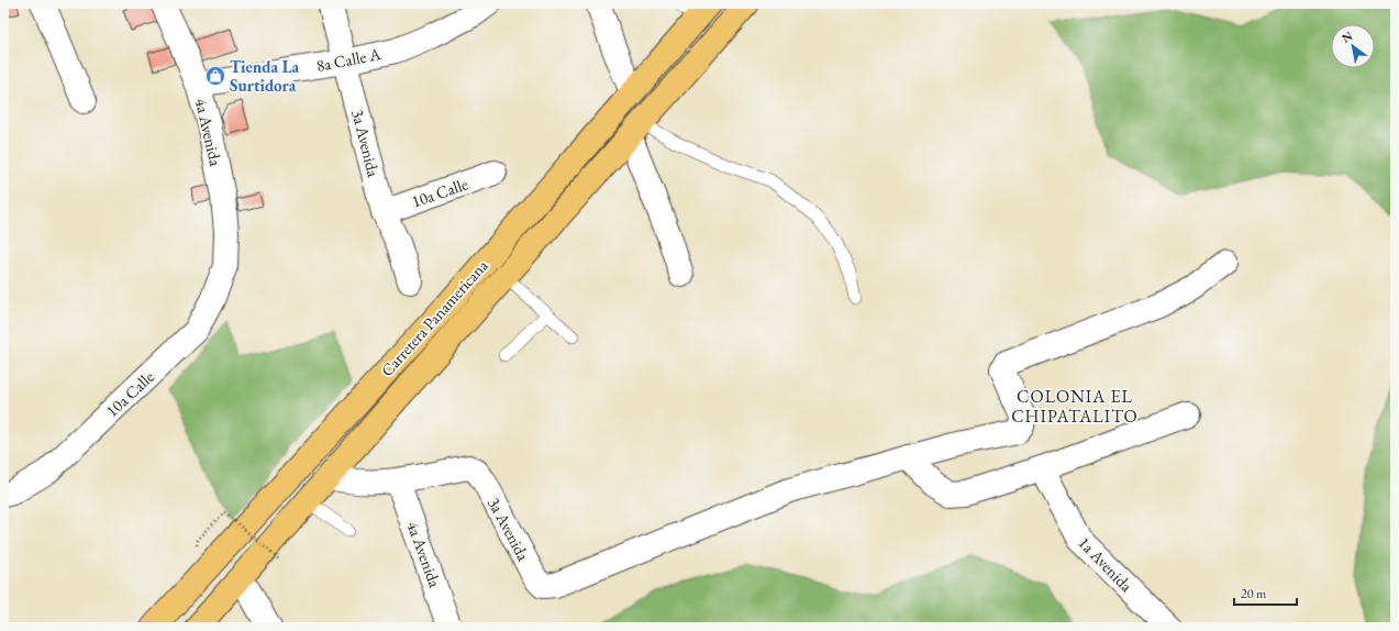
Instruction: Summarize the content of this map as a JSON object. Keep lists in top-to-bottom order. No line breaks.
{"streets":{"highway":["Carretera Panamericana"],"street":["8a Calle A","4a Avenida","3a Avenida","10a Calle","1a Avenida"]},"crossings":[["8a Calle A","4a Avenida"],["8a Calle A","3a Avenida"],["4a Avenida","3a Avenida"],["4a Avenida","10a Calle"],["3a Avenida","10a Calle"]],"districts":["COLONIA EL CHIPATALITO"],"places":{"shop":["Tienda La Surtidora"]},"scale_bar":"20 m","north":"top left"}
